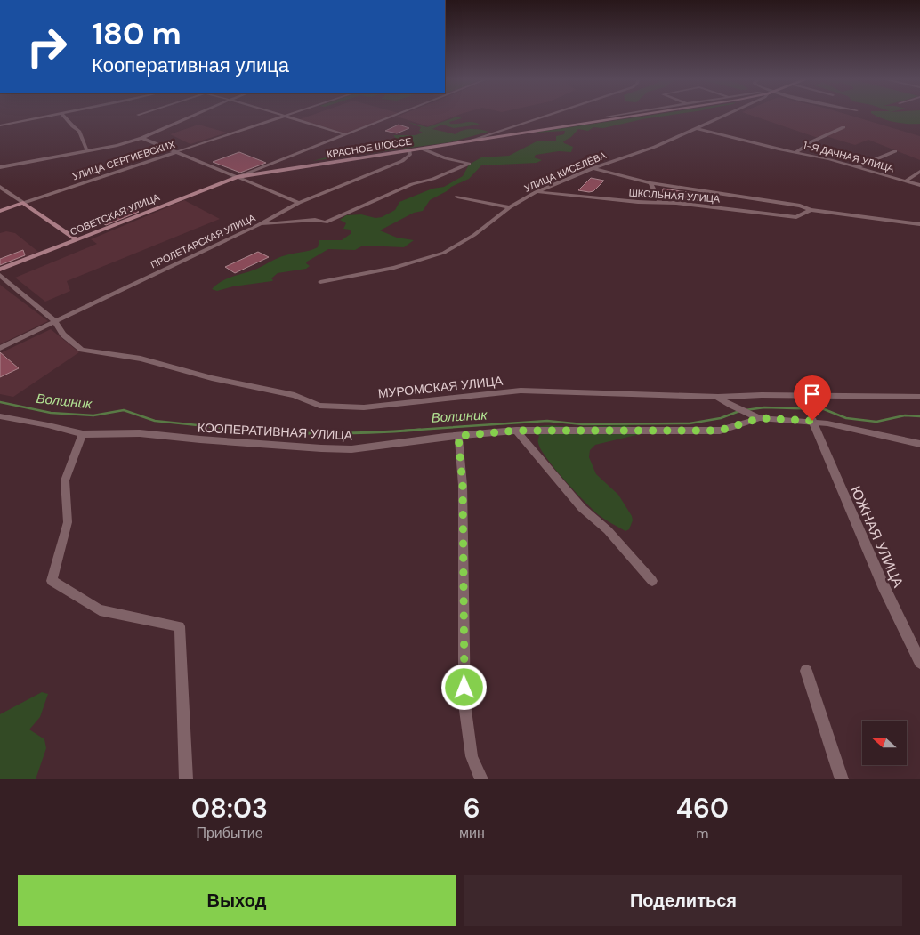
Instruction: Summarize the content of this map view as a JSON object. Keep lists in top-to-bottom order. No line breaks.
{"streets":{"main road":["КРАСНОЕ ШОССЕ","СОВЕТСКАЯ УЛИЦА"],"street":["1-Я ДАЧНАЯ УЛИЦА","УЛИЦА СЕРГИЕВСКИХ","УЛИЦА КИСЕЛЁВА","ШКОЛЬНАЯ УЛИЦА","ПРОЛЕТАРСКАЯ УЛИЦА","МУРОМСКАЯ УЛИЦА","КООПЕРАТИВНАЯ УЛИЦА","ЮЖНАЯ УЛИЦА"]},"crossings":[["КРАСНОЕ ШОССЕ","СОВЕТСКАЯ УЛИЦА"],["КРАСНОЕ ШОССЕ","ПРОЛЕТАРСКАЯ УЛИЦА"],["1-Я ДАЧНАЯ УЛИЦА","УЛИЦА КИСЕЛЁВА"],["УЛИЦА КИСЕЛЁВА","ШКОЛЬНАЯ УЛИЦА"],["ПРОЛЕТАРСКАЯ УЛИЦА","МУРОМСКАЯ УЛИЦА"],["КООПЕРАТИВНАЯ УЛИЦА","ЮЖНАЯ УЛИЦА"]],"water":["Волшник"],"north":"left","page":{"turn":["180 m","Кооперативная улица"],"eta":["08:03","Прибытие","6","мин","460","m"],"buttons":["Выход","Поделиться"]}}
